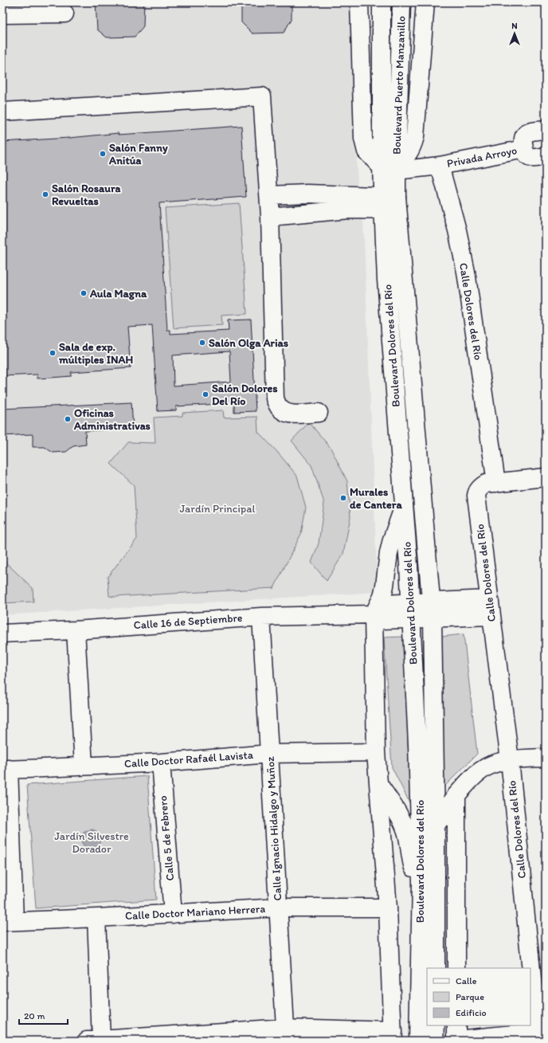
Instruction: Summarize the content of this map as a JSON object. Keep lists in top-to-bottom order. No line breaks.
{"streets":{"street":["Boulevard Puerto Manzanillo","Privada Arroyo","Calle Dolores del Río","Boulevard Dolores del Río","Calle 16 de Septiembre","Calle Doctor Rafaél Lavista","Calle Ignacio Hidalgo y Muñoz","Calle 5 de Febrero","Calle Doctor Mariano Herrera"]},"crossings":[["Boulevard Puerto Manzanillo","Boulevard Dolores del Río"],["Privada Arroyo","Calle Dolores del Río"],["Calle 16 de Septiembre","Calle Ignacio Hidalgo y Muñoz"],["Calle Doctor Rafaél Lavista","Calle Ignacio Hidalgo y Muñoz"],["Calle Doctor Rafaél Lavista","Calle 5 de Febrero"],["Calle Ignacio Hidalgo y Muñoz","Calle Doctor Mariano Herrera"],["Calle 5 de Febrero","Calle Doctor Mariano Herrera"]],"parks":["Jardín Principal","Jardín Silvestre Dorador"],"places":["Salón Fanny Anitúa","Salón Rosaura Revueltas","Aula Magna","Salón Olga Arias","Sala de exp. múltiples INAH","Salón Dolores Del Río","Oficinas Administrativas","Murales de Cantera"],"legend":["Calle","Parque","Edificio"],"scale_bar":"20 m","north":"top"}
